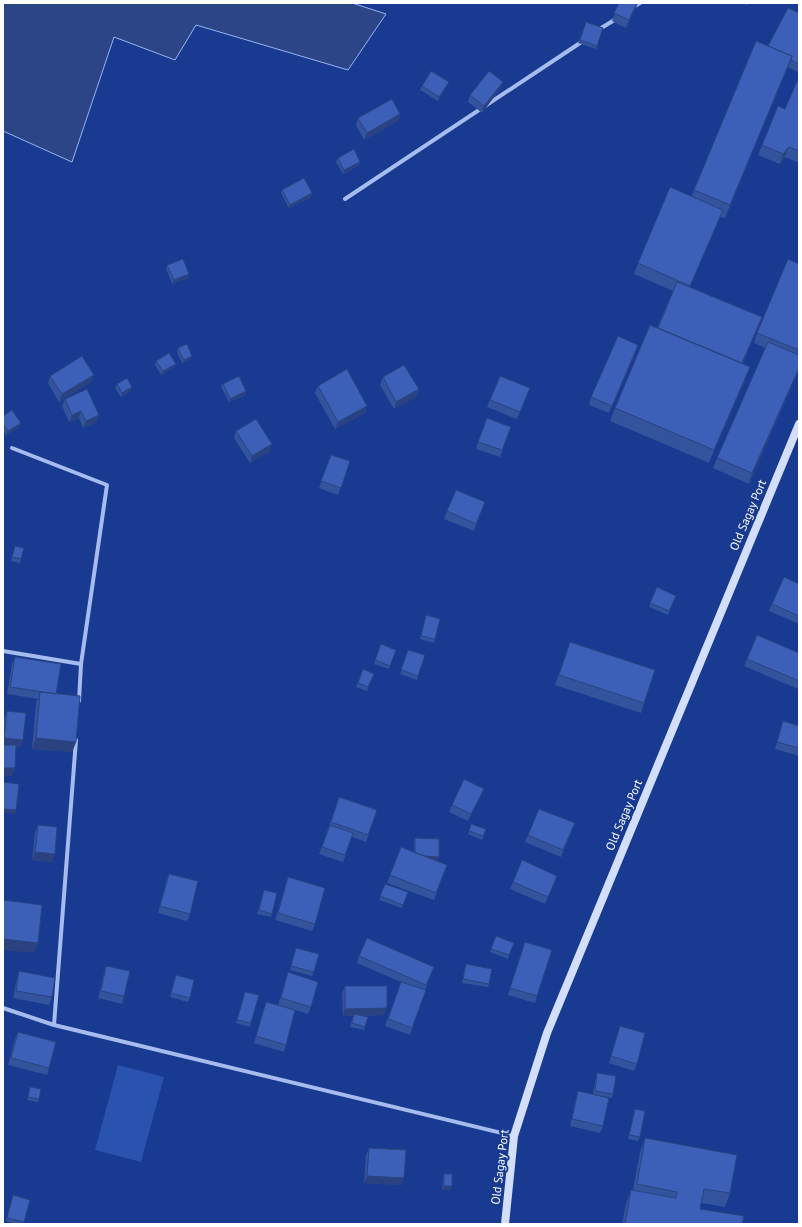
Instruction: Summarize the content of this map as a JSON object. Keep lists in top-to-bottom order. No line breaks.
{"streets":{"street":["Old Sagay Port"]}}
